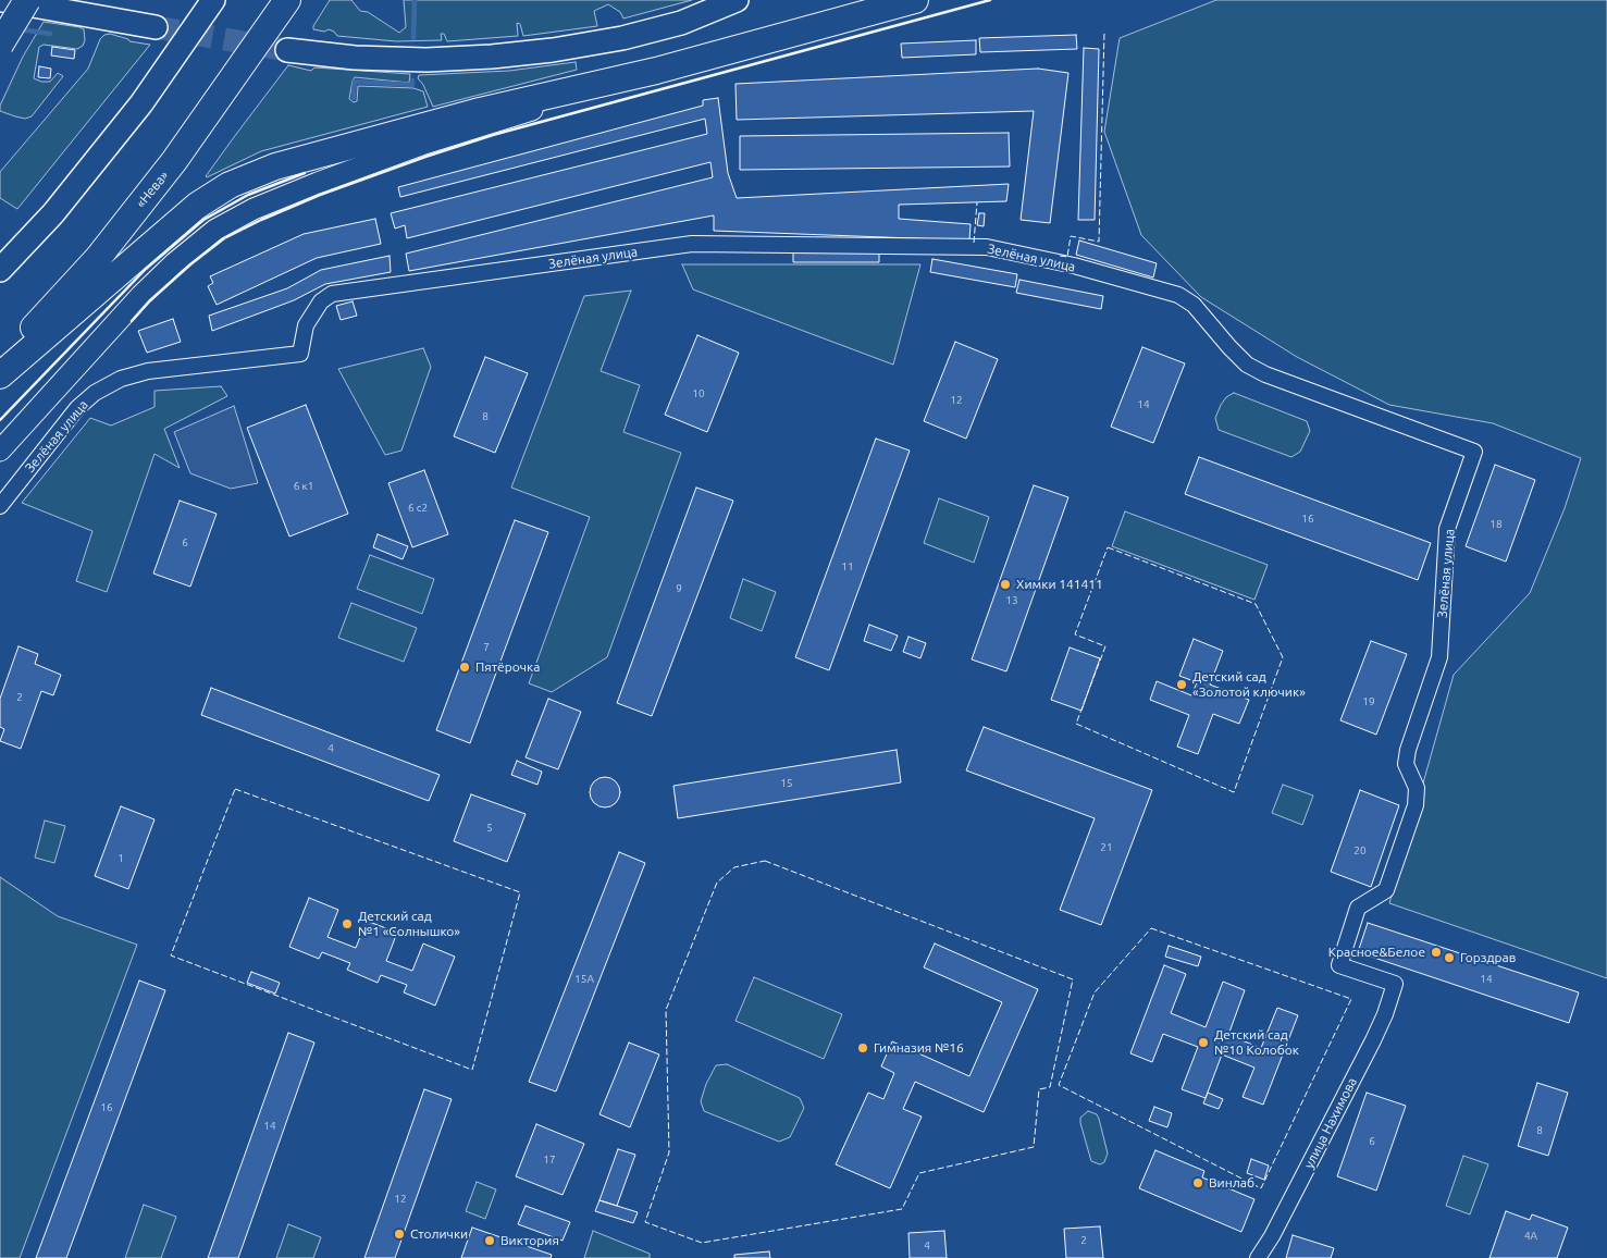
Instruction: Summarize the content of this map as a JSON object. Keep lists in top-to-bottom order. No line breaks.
{"streets":{"highway":["«Нева»"],"street":["Зелёная улица","улица Нахимова"]},"crossings":[["Зелёная улица","улица Нахимова"]],"places":["Химки 141411","Пятёрочка","Детский сад «Золотой ключик»","Детский сад №1 «Солнышко»","Красное&Белое","Горздрав","Детский сад №10 Колобок","Гимназия №16","Винлаб","Столички","Виктория"],"house_numbers":["10","12","14","8","6 к1","6 с2","16","18","6","11","9","13","7","2","19","4","15","5","21","20","1","15А","14","16","14","8","6","17","12","4А","2","4"]}
